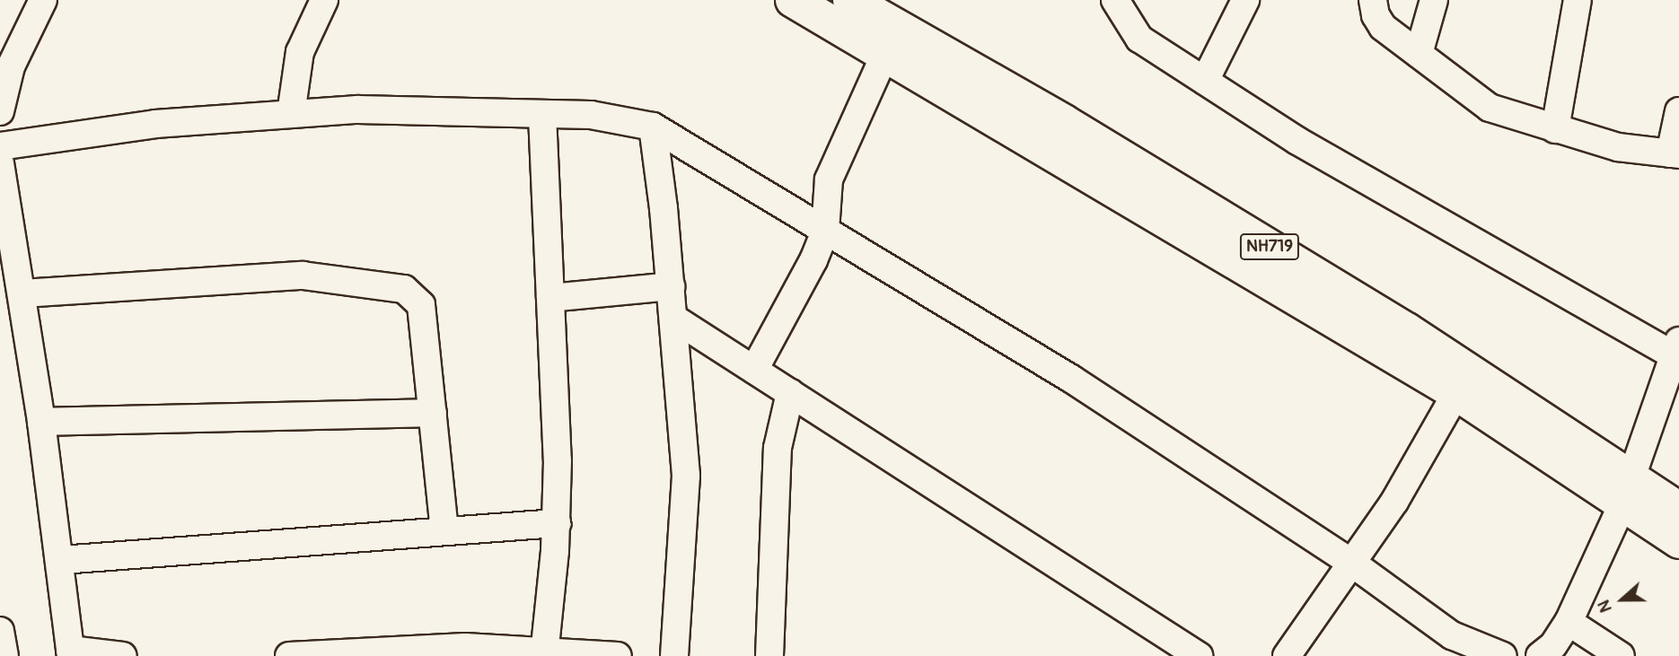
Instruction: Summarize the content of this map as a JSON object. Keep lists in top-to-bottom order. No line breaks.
{"streets":{"highway":["NH719"]},"north":"left"}
